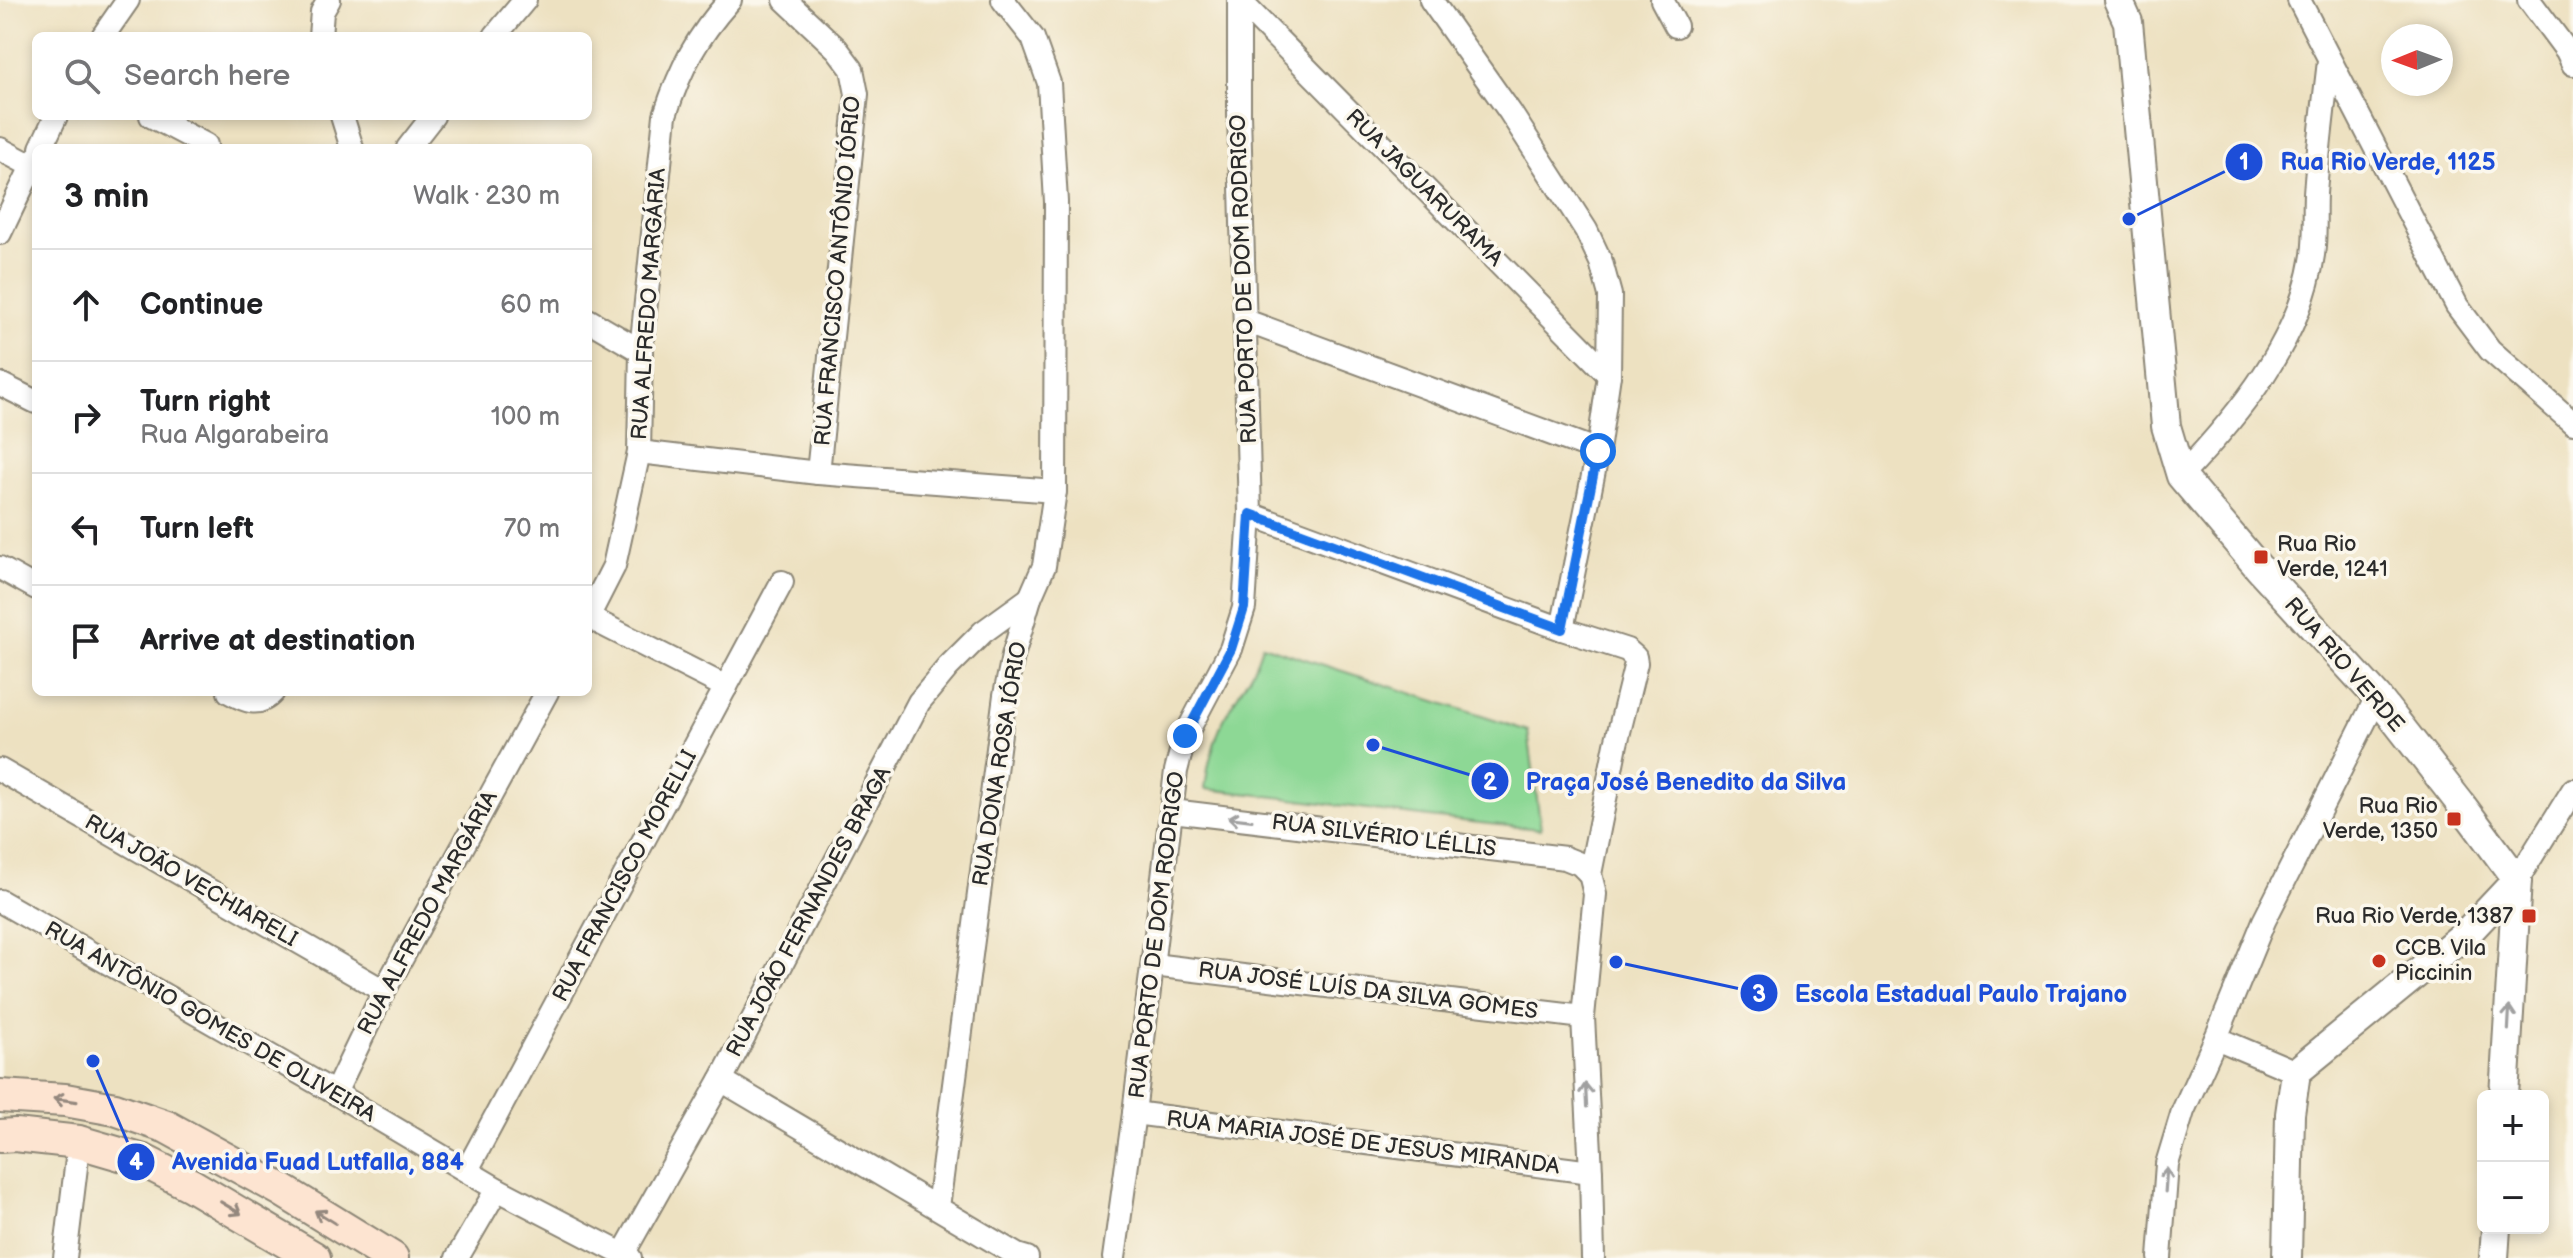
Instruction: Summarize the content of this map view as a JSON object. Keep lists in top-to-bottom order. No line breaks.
{"streets":{"street":["RUA JAGUARURAMA","RUA FRANCISCO ANTÔNIO IÓRIO","RUA PORTO DE DOM RODRIGO","RUA ALFREDO MARGÁRIA","RUA RIO VERDE","RUA DONA ROSA IÓRIO","RUA SILVÉRIO LÉLLIS","RUA FRANCISCO MORELLI","RUA JOÃO VECHIARELI","RUA JOÃO FERNANDES BRAGA","RUA JOSÉ LUÍS DA SILVA GOMES","RUA ANTÔNIO GOMES DE OLIVEIRA","RUA MARIA JOSÉ DE JESUS MIRANDA"]},"crossings":[["RUA JAGUARURAMA","RUA PORTO DE DOM RODRIGO"],["RUA PORTO DE DOM RODRIGO","RUA SILVÉRIO LÉLLIS"],["RUA PORTO DE DOM RODRIGO","RUA JOSÉ LUÍS DA SILVA GOMES"],["RUA PORTO DE DOM RODRIGO","RUA MARIA JOSÉ DE JESUS MIRANDA"],["RUA ALFREDO MARGÁRIA","RUA JOÃO VECHIARELI"],["RUA ALFREDO MARGÁRIA","RUA ANTÔNIO GOMES DE OLIVEIRA"],["RUA DONA ROSA IÓRIO","RUA JOÃO FERNANDES BRAGA"],["RUA FRANCISCO MORELLI","RUA ANTÔNIO GOMES DE OLIVEIRA"],["RUA JOÃO FERNANDES BRAGA","RUA ANTÔNIO GOMES DE OLIVEIRA"]],"one_way":["RUA SILVÉRIO LÉLLIS"],"places":{"other":["Rua Rio Verde, 1125","Praça José Benedito da Silva","CCB. Vila Piccinin","Escola Estadual Paulo Trajano","Avenida Fuad Lutfalla, 884"],"transit":["Rua Rio Verde, 1241","Rua Rio Verde, 1350","Rua Rio Verde, 1387"]},"north":"left","page":{"search":"Search here","heading":["3 min","Walk · 230 m"],"list":[["Continue","60 m"],["Turn right","Rua Algarabeira","100 m"],["Turn left","70 m"],"Arrive at destination"],"map_buttons":["+","−"]}}
